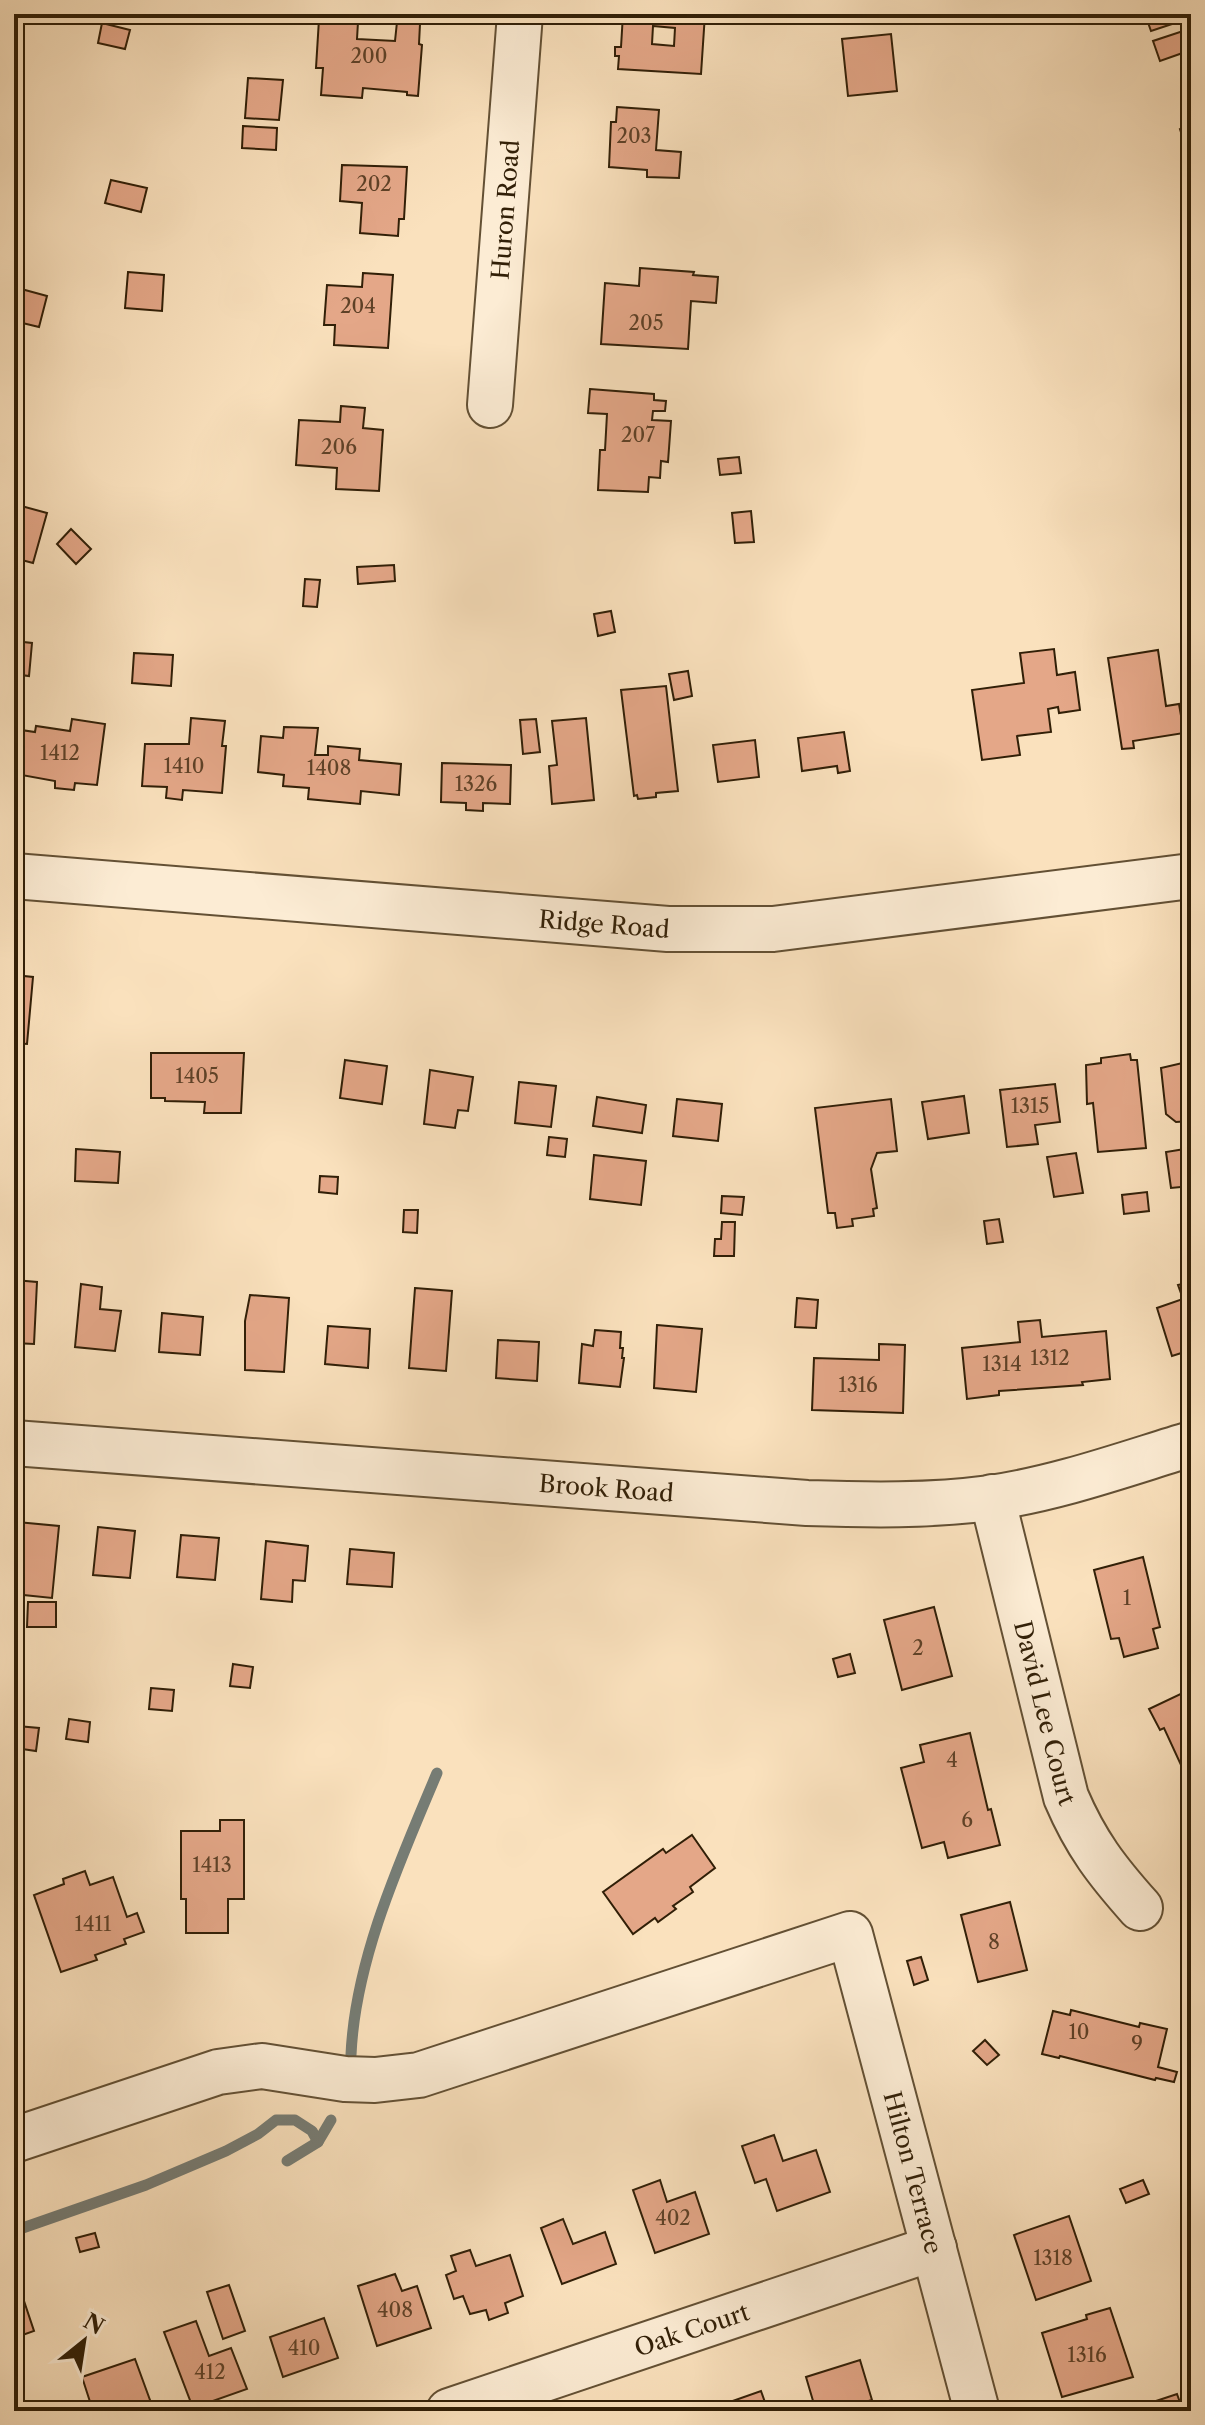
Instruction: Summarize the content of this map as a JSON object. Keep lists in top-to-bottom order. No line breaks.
{"streets":{"street":["Huron Road","Ridge Road","Brook Road","David Lee Court","Hilton Terrace","Oak Court"]},"crossings":[["Brook Road","David Lee Court"],["Hilton Terrace","Oak Court"]],"house_numbers":["200","203","202","204","205","207","206","1412","1410","1408","1326","1405","1315","1312","1314","1316","1","2","4","6","1413","1411","8","10","9","402","1318","408","410","1316","412"],"north":"top right"}
